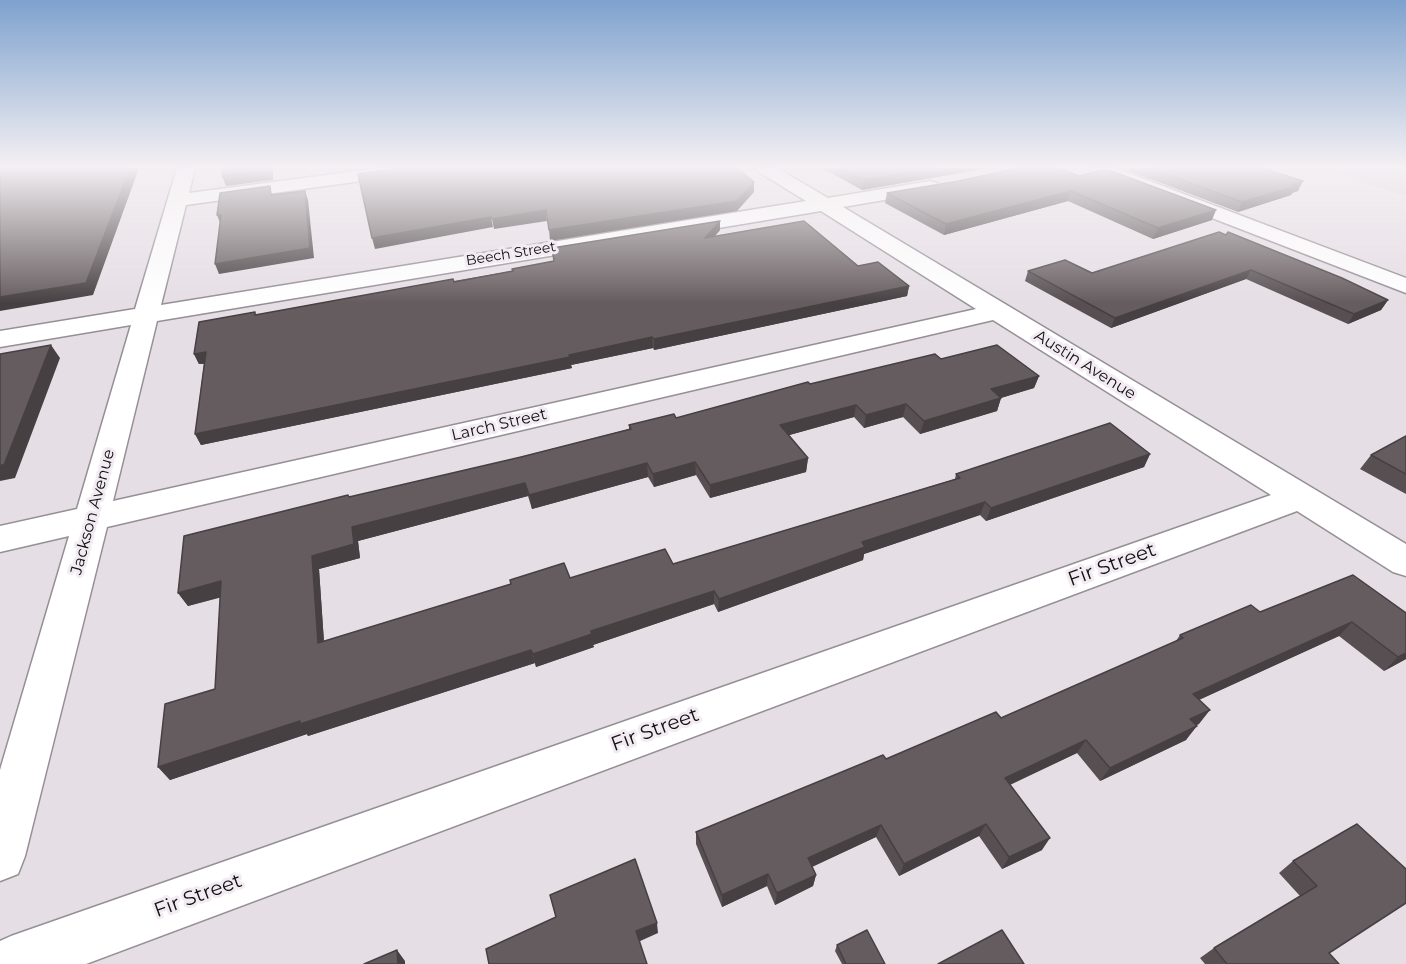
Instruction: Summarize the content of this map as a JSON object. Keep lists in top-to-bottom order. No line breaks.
{"streets":{"street":["Beech Street","Austin Avenue","Larch Street","Jackson Avenue","Fir Street"]},"crossings":[["Beech Street","Jackson Avenue"],["Austin Avenue","Larch Street"],["Austin Avenue","Fir Street"],["Larch Street","Jackson Avenue"]]}
